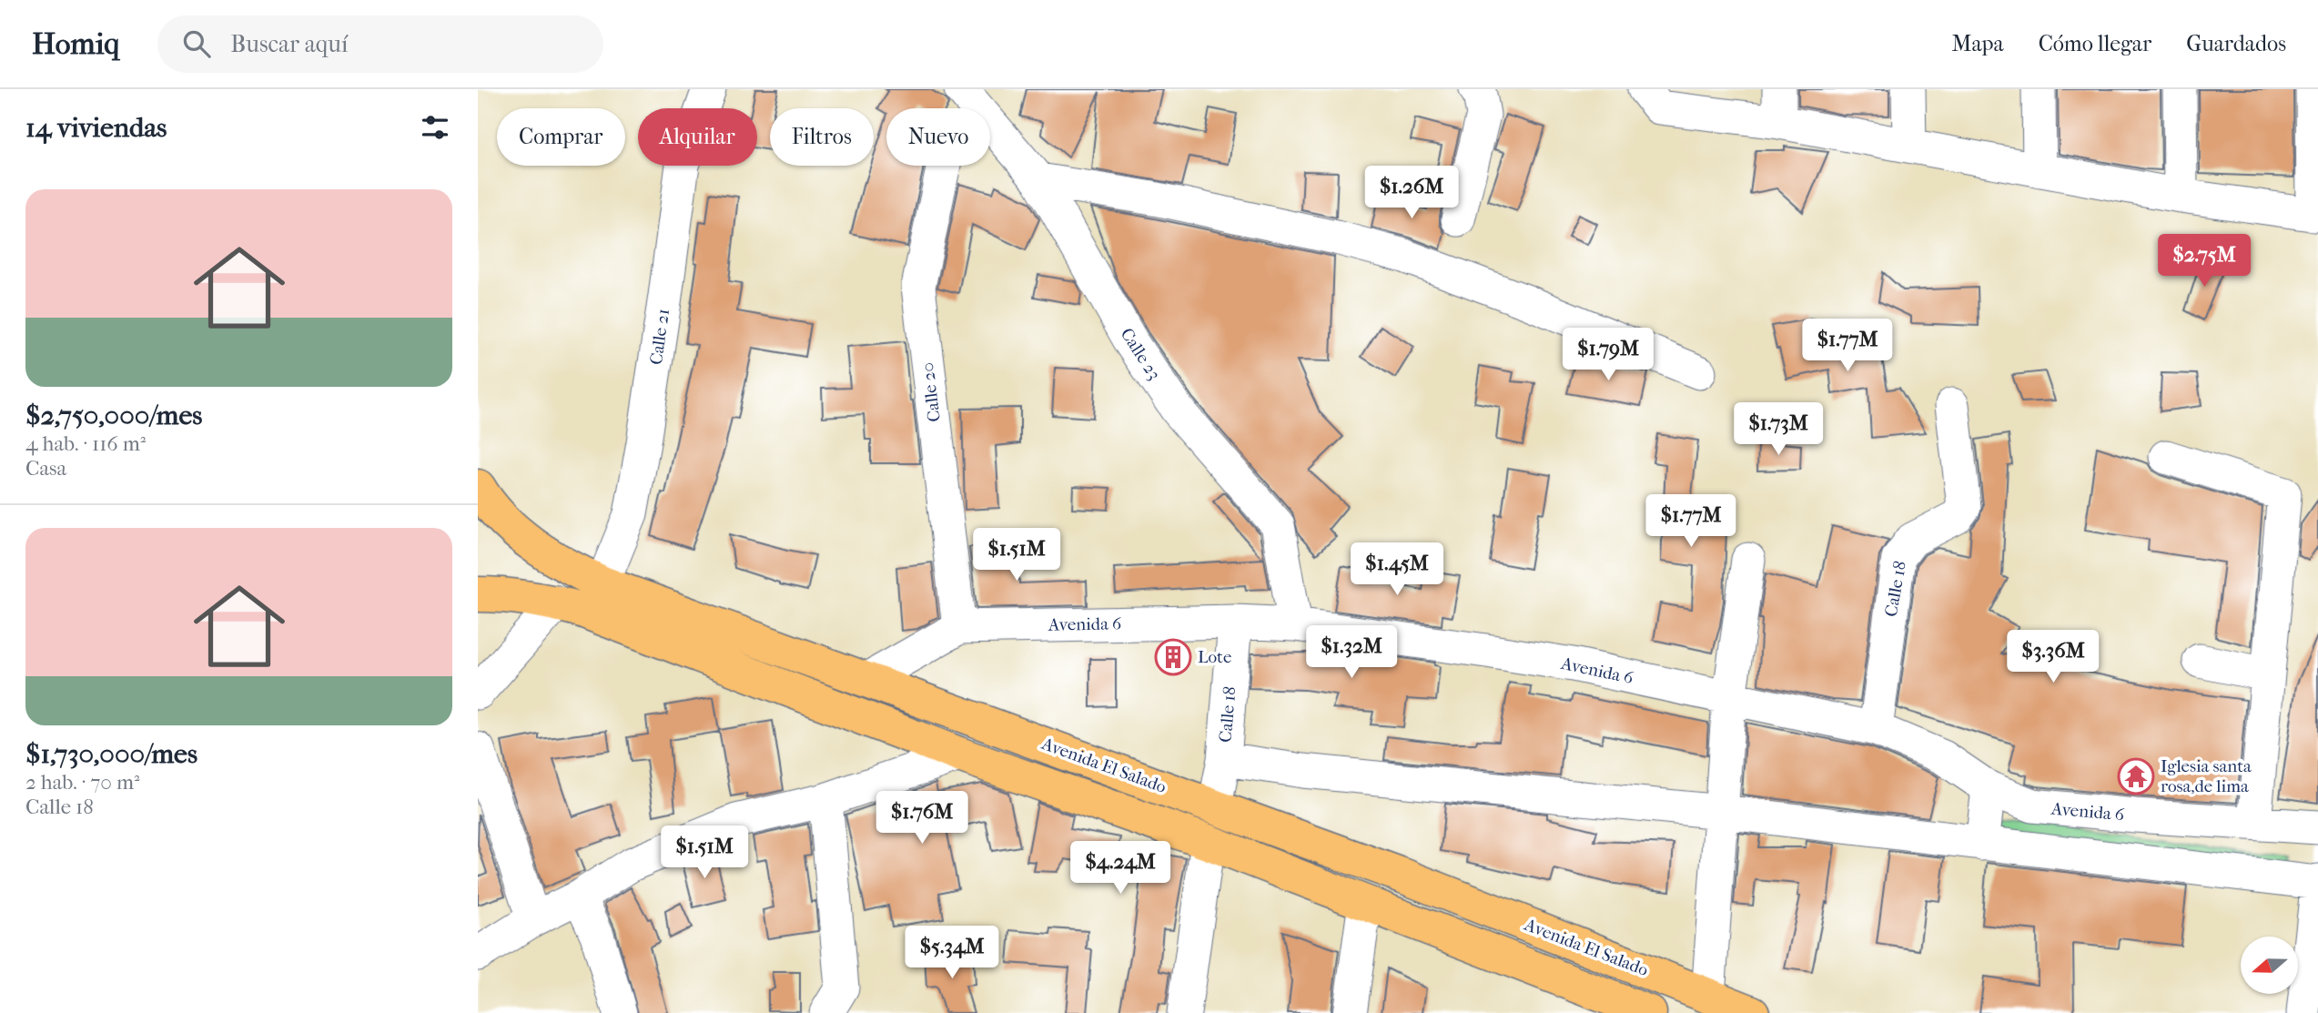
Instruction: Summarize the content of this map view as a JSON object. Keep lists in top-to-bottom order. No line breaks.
{"streets":{"main road":["Avenida El Salado"],"street":["Calle 21","Calle 23","Calle 20","Calle 18","Avenida 6"]},"crossings":[["Calle 21","Avenida El Salado"],["Calle 23","Avenida 6"],["Calle 20","Avenida 6"],["Calle 18","Avenida 6"],["Calle 18","Avenida El Salado"],["Avenida 6","Avenida El Salado"]],"places":{"building":["Lote"],"temple":["Iglesia santa rosa,de lima"]},"north":"left","page":{"header":"Homiq","search":"Buscar aquí","nav":["Mapa","Cómo llegar","Guardados"],"heading":"14 viviendas","chip":["Comprar","Alquilar","Filtros","Nuevo"],"list":[{"name":"$2,750,000/mes","note":"4 hab. · 116 m² · Casa"},{"name":"$1,730,000/mes","note":"2 hab. · 70 m² · Calle 18"}],"price":["$1.26M","$2.75M","$1.77M","$1.79M","$1.73M","$1.77M","$1.51M","$1.45M","$1.32M","$3.36M","$1.76M","$1.51M","$4.24M","$5.34M"]}}
